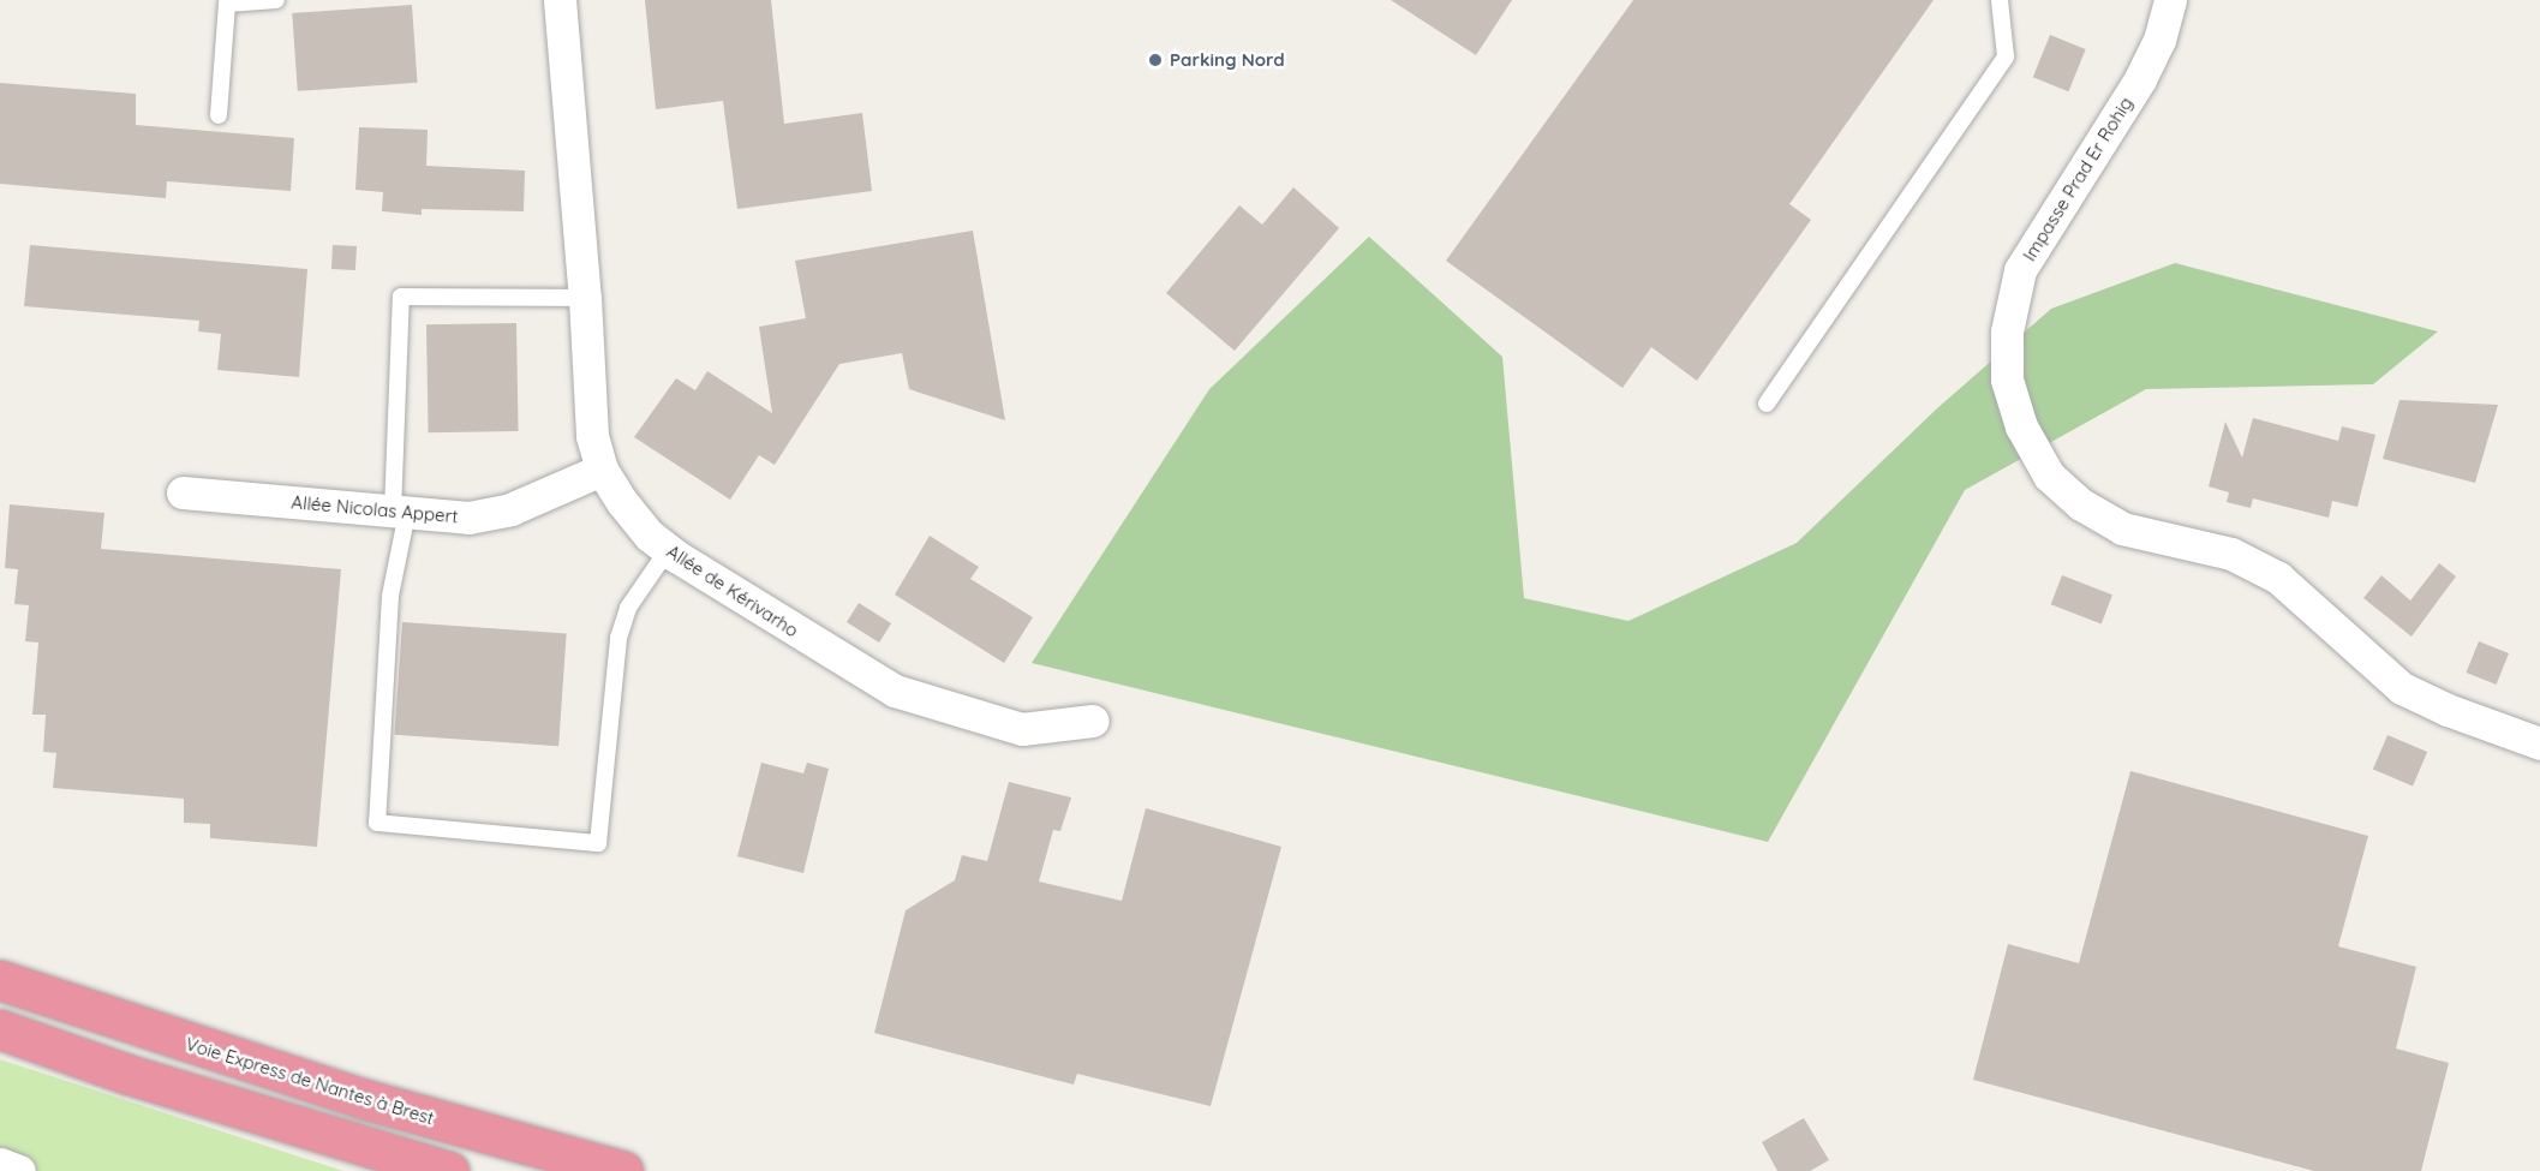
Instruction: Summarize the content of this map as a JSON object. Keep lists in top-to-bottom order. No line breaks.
{"streets":{"highway":["Voie Express de Nantes à Brest"],"street":["Impasse Prad Er Rohig","Allée Nicolas Appert","Allée de Kérivarho"]},"crossings":[["Allée Nicolas Appert","Allée de Kérivarho"]],"places":["Parking Nord"]}
